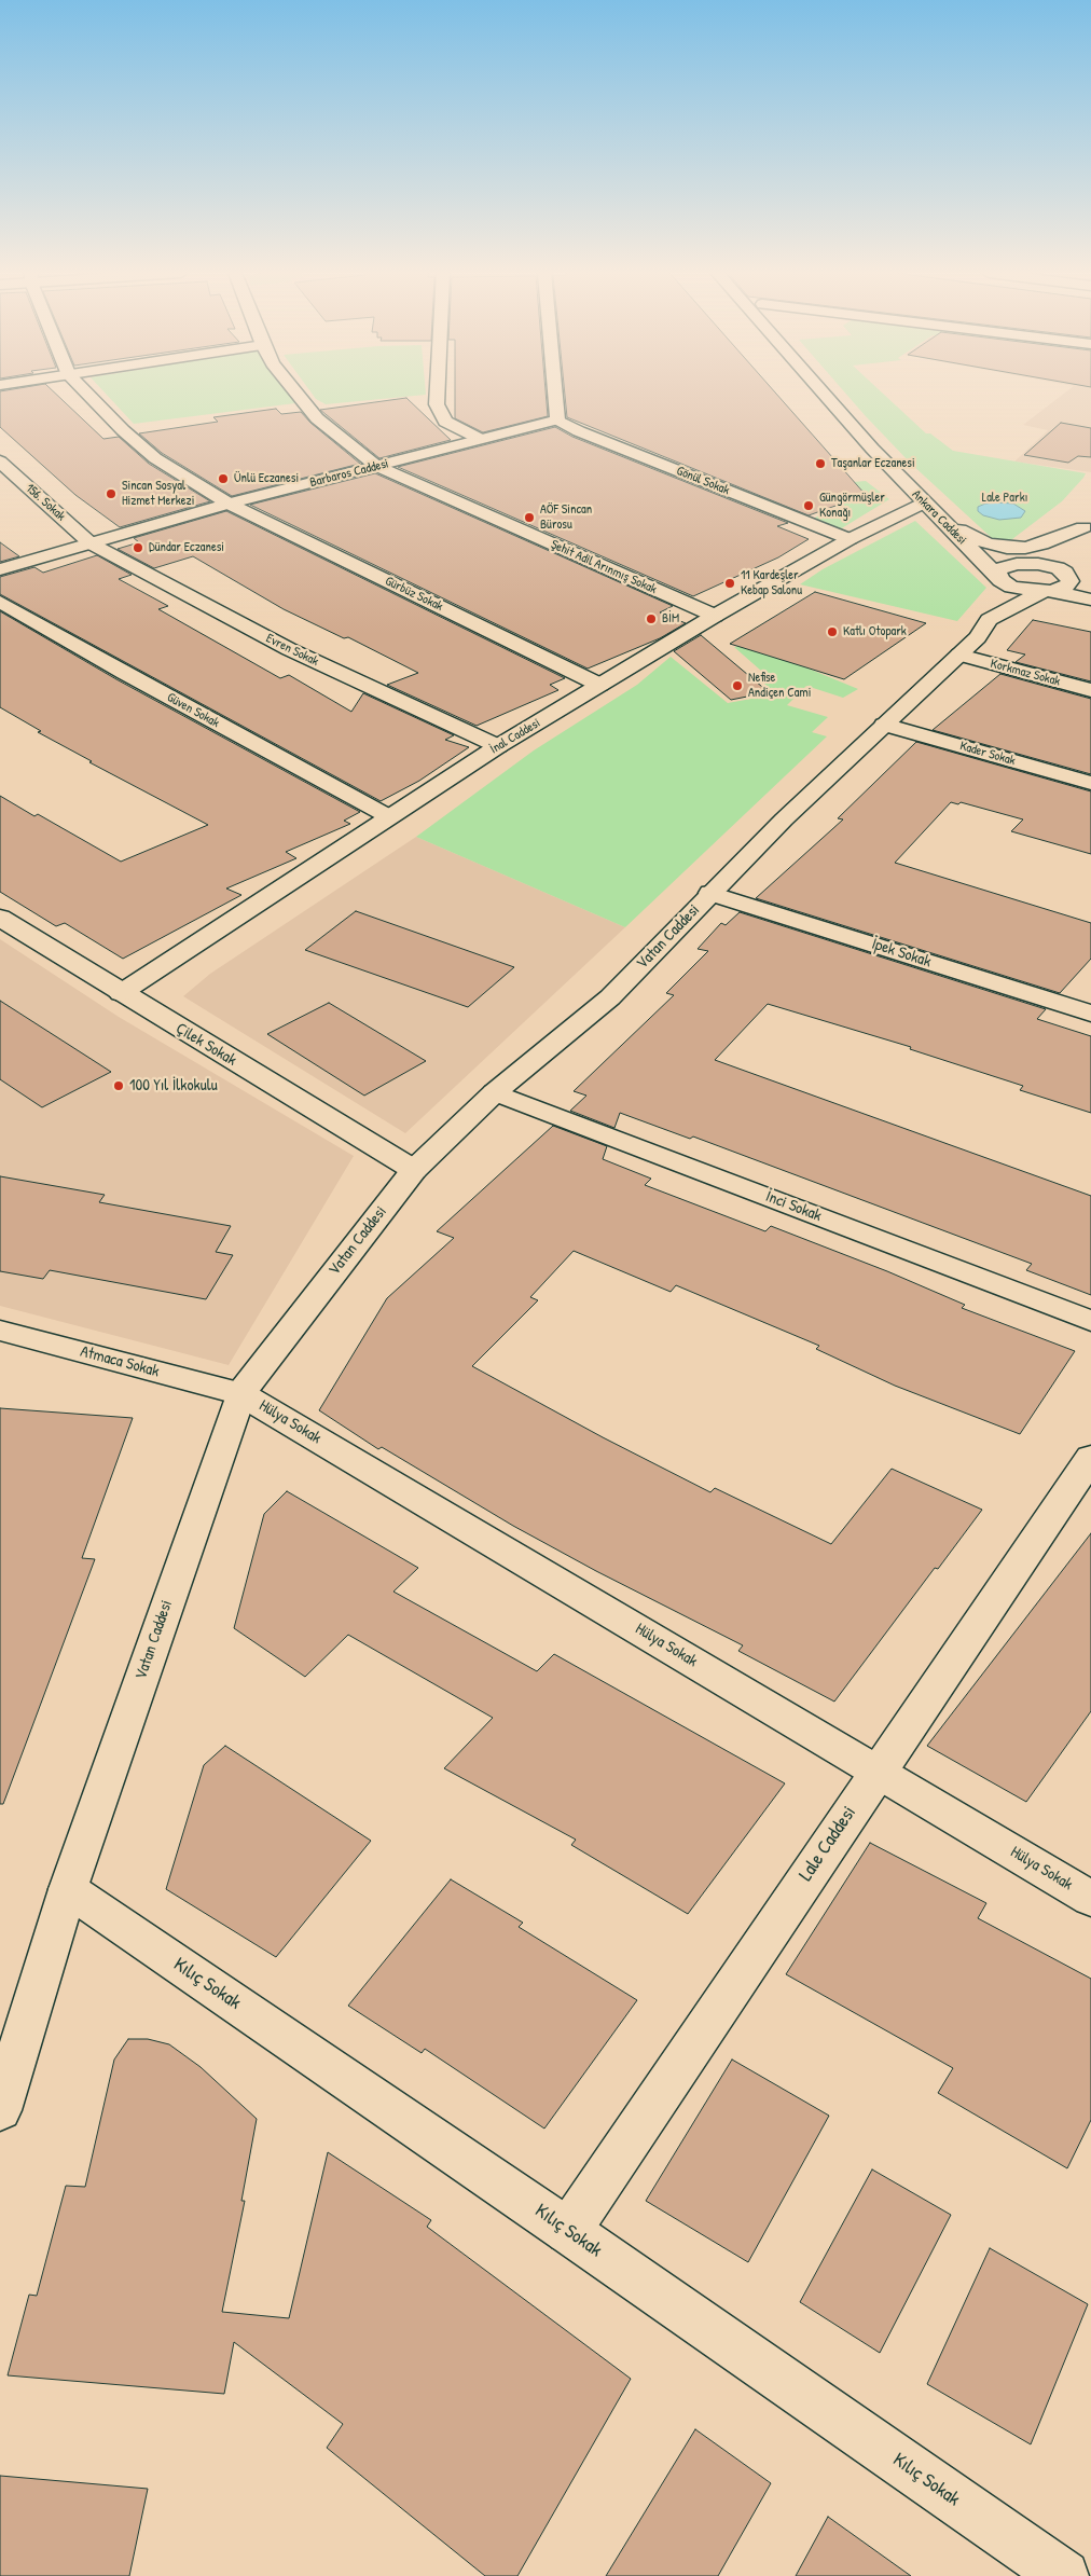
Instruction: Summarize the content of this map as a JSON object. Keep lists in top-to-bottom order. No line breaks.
{"streets":{"street":["Barbaros Caddesi","Gönül Sokak","156. Sokak","Ankara Caddesi","Şehit Adil Arınmış Sokak","Gürbüz Sokak","Evren Sokak","Korkmaz Sokak","Güven Sokak","İnal Caddesi","Kader Sokak","Vatan Caddesi","İpek Sokak","Çilek Sokak","İnci Sokak","Atmaca Sokak","Hülya Sokak","Lale Caddesi","Kılıç Sokak"]},"crossings":[["Barbaros Caddesi","Gönül Sokak"],["Barbaros Caddesi","156. Sokak"],["Barbaros Caddesi","Şehit Adil Arınmış Sokak"],["Barbaros Caddesi","Gürbüz Sokak"],["Barbaros Caddesi","Evren Sokak"],["Gönül Sokak","İnal Caddesi"],["156. Sokak","Evren Sokak"],["Ankara Caddesi","İnal Caddesi"],["Şehit Adil Arınmış Sokak","İnal Caddesi"],["Gürbüz Sokak","İnal Caddesi"],["Evren Sokak","İnal Caddesi"],["Korkmaz Sokak","Vatan Caddesi"],["Güven Sokak","İnal Caddesi"],["İnal Caddesi","Çilek Sokak"],["Kader Sokak","Vatan Caddesi"],["Vatan Caddesi","İpek Sokak"],["Vatan Caddesi","Çilek Sokak"],["Vatan Caddesi","İnci Sokak"],["Vatan Caddesi","Atmaca Sokak"],["Vatan Caddesi","Hülya Sokak"],["Vatan Caddesi","Kılıç Sokak"],["Atmaca Sokak","Hülya Sokak"],["Hülya Sokak","Lale Caddesi"],["Lale Caddesi","Kılıç Sokak"]],"parks":["Lale Parkı"],"places":["Taşanlar Eczanesi","Ünlü Eczanesi","Sincan Sosyal Hizmet Merkezi","Güngörmüşler Konağı","AÖF Sincan Bürosu","Dündar Eczanesi","11 Kardeşler Kebap Salonu","BİM","Katlı Otopark","Nefise Andiçen Cami","100 Yıl İlkokulu"]}
